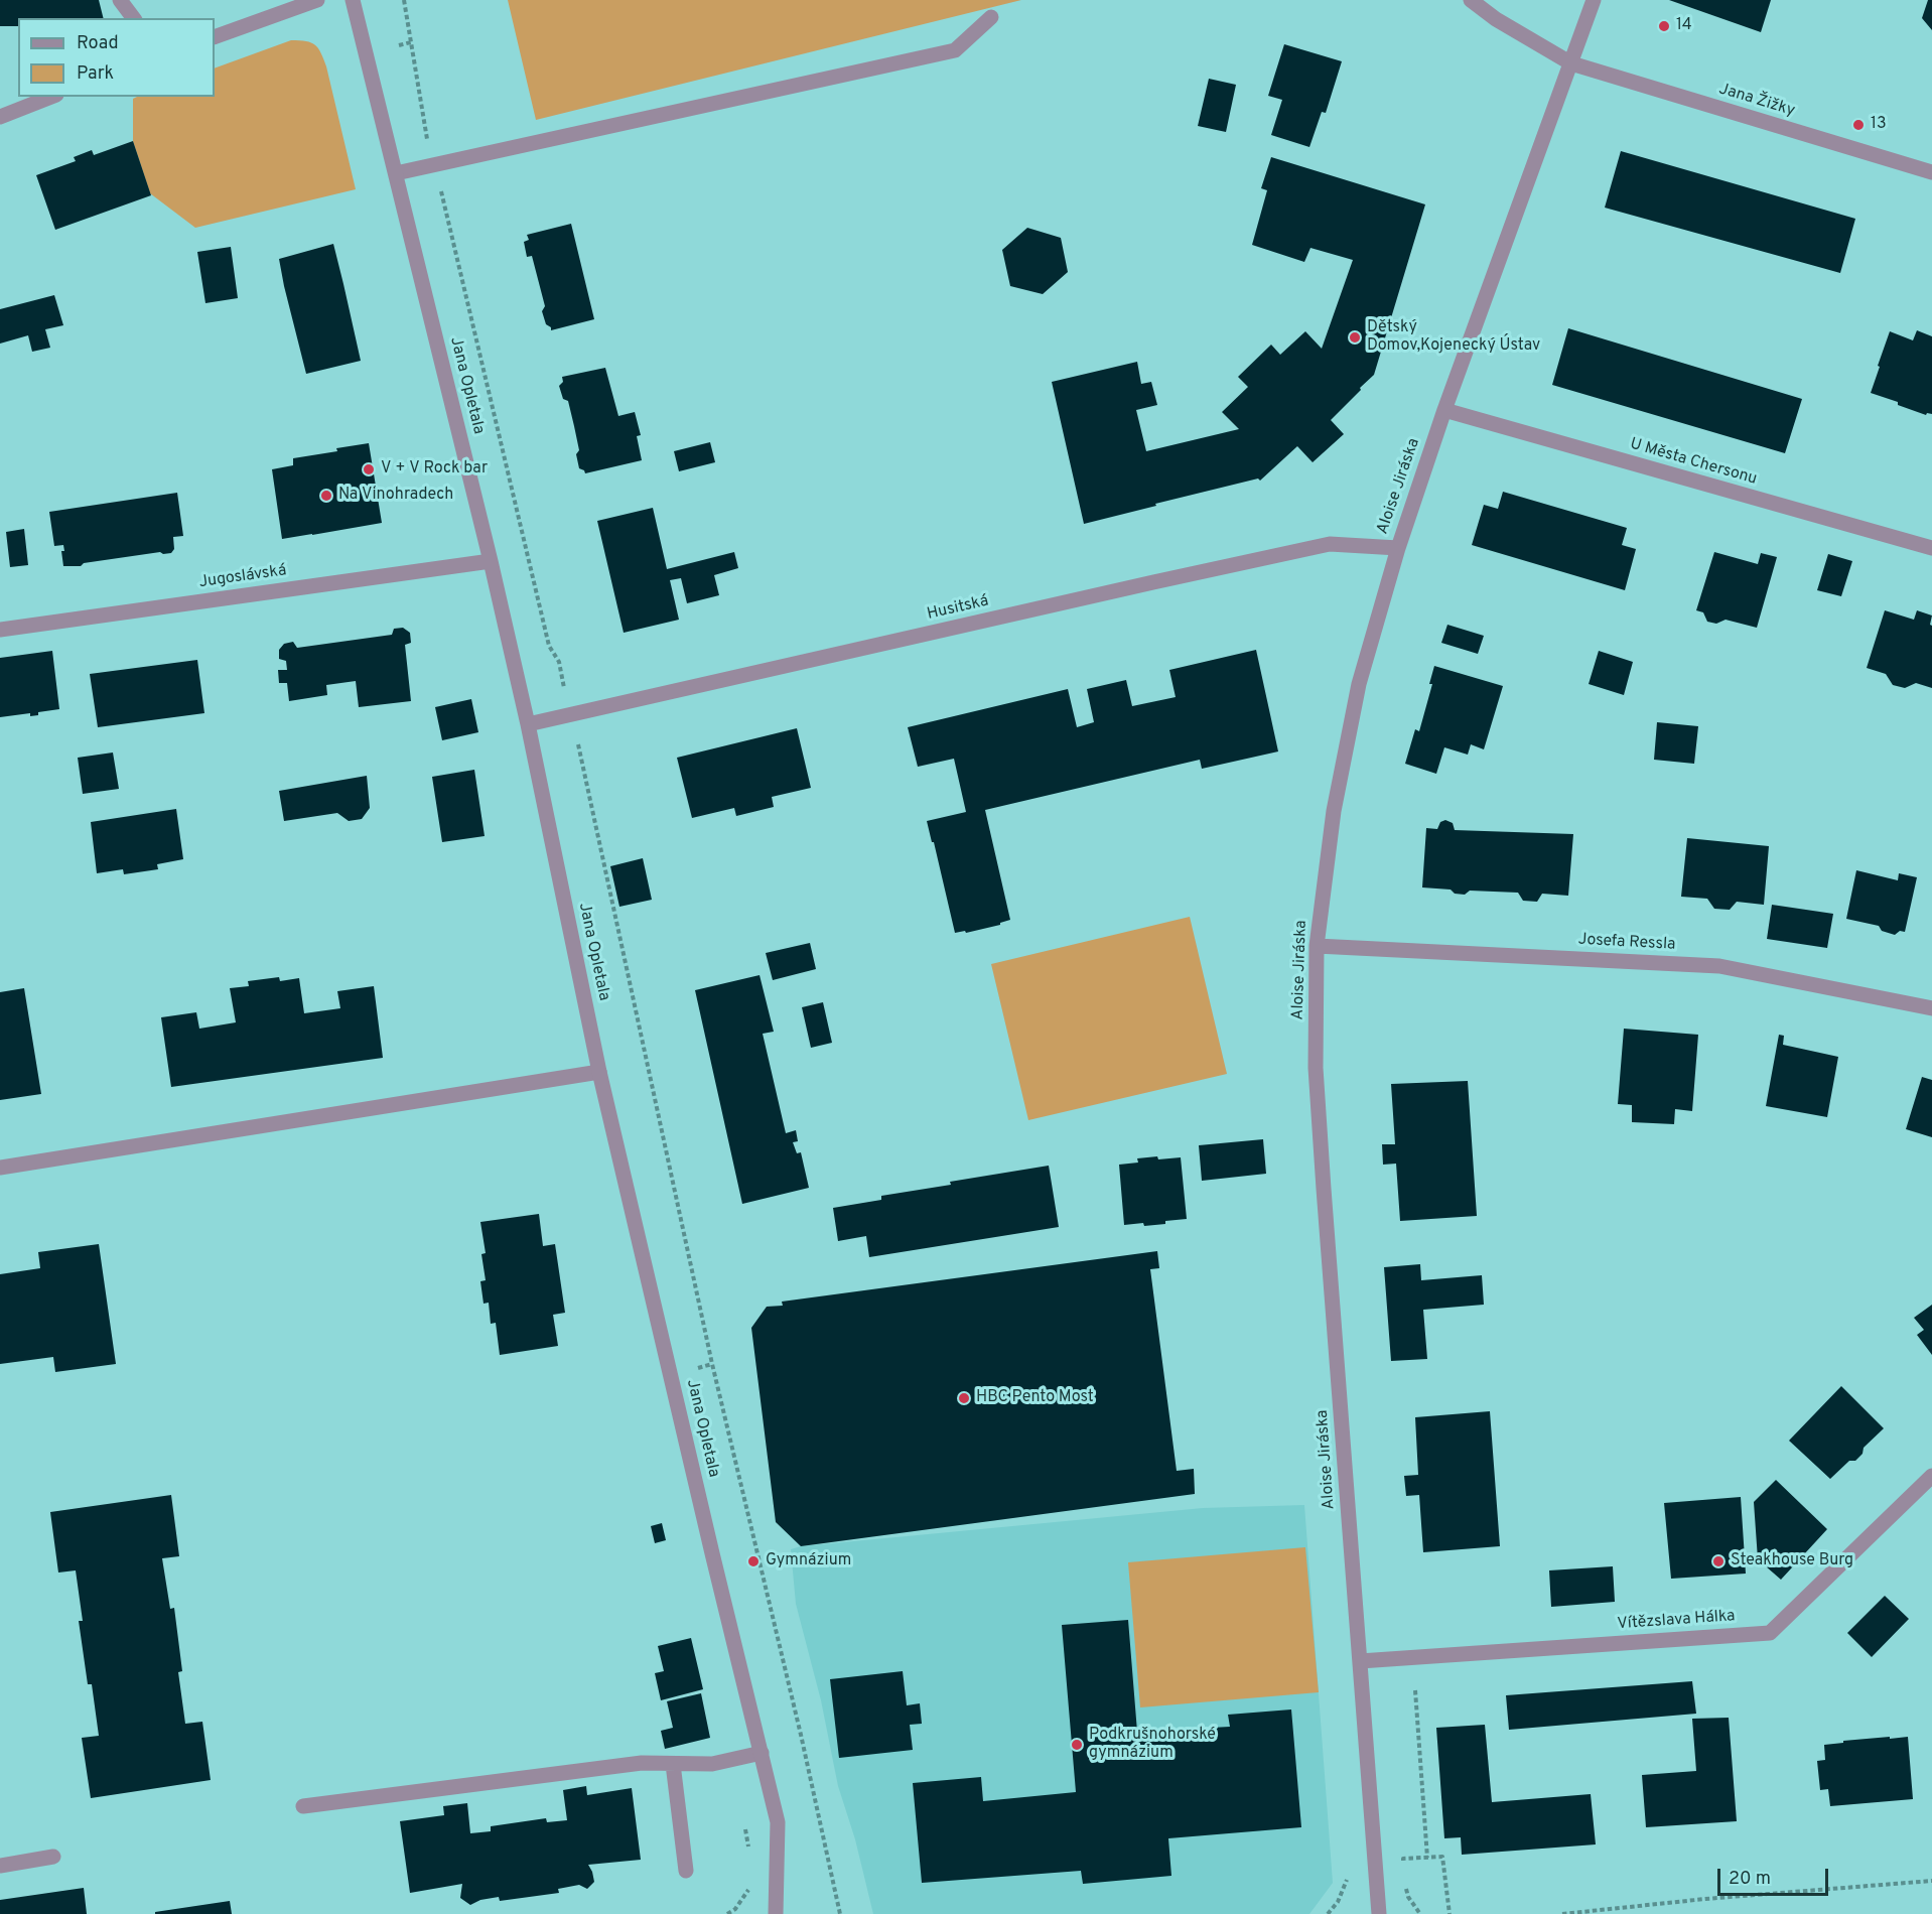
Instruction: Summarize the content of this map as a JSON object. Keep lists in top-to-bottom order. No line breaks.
{"streets":{"street":["Jana Žižky","Jana Opletala","U Města Chersonu","Aloise Jiráska","Jugoslávská","Husitská","Josefa Ressla","Vítězslava Hálka"]},"crossings":[["Jana Žižky","Aloise Jiráska"],["Jana Opletala","Jugoslávská"],["Jana Opletala","Husitská"],["U Města Chersonu","Aloise Jiráska"],["Aloise Jiráska","Husitská"],["Aloise Jiráska","Josefa Ressla"],["Aloise Jiráska","Vítězslava Hálka"]],"places":["14","13","Dětský Domov,Kojenecký Ústav","V + V Rock bar","Na Vinohradech","HBC Pento Most","Gymnázium","Steakhouse Burg","Podkrušnohorské gymnázium"],"legend":["Road","Park"],"scale_bar":"20 m"}
